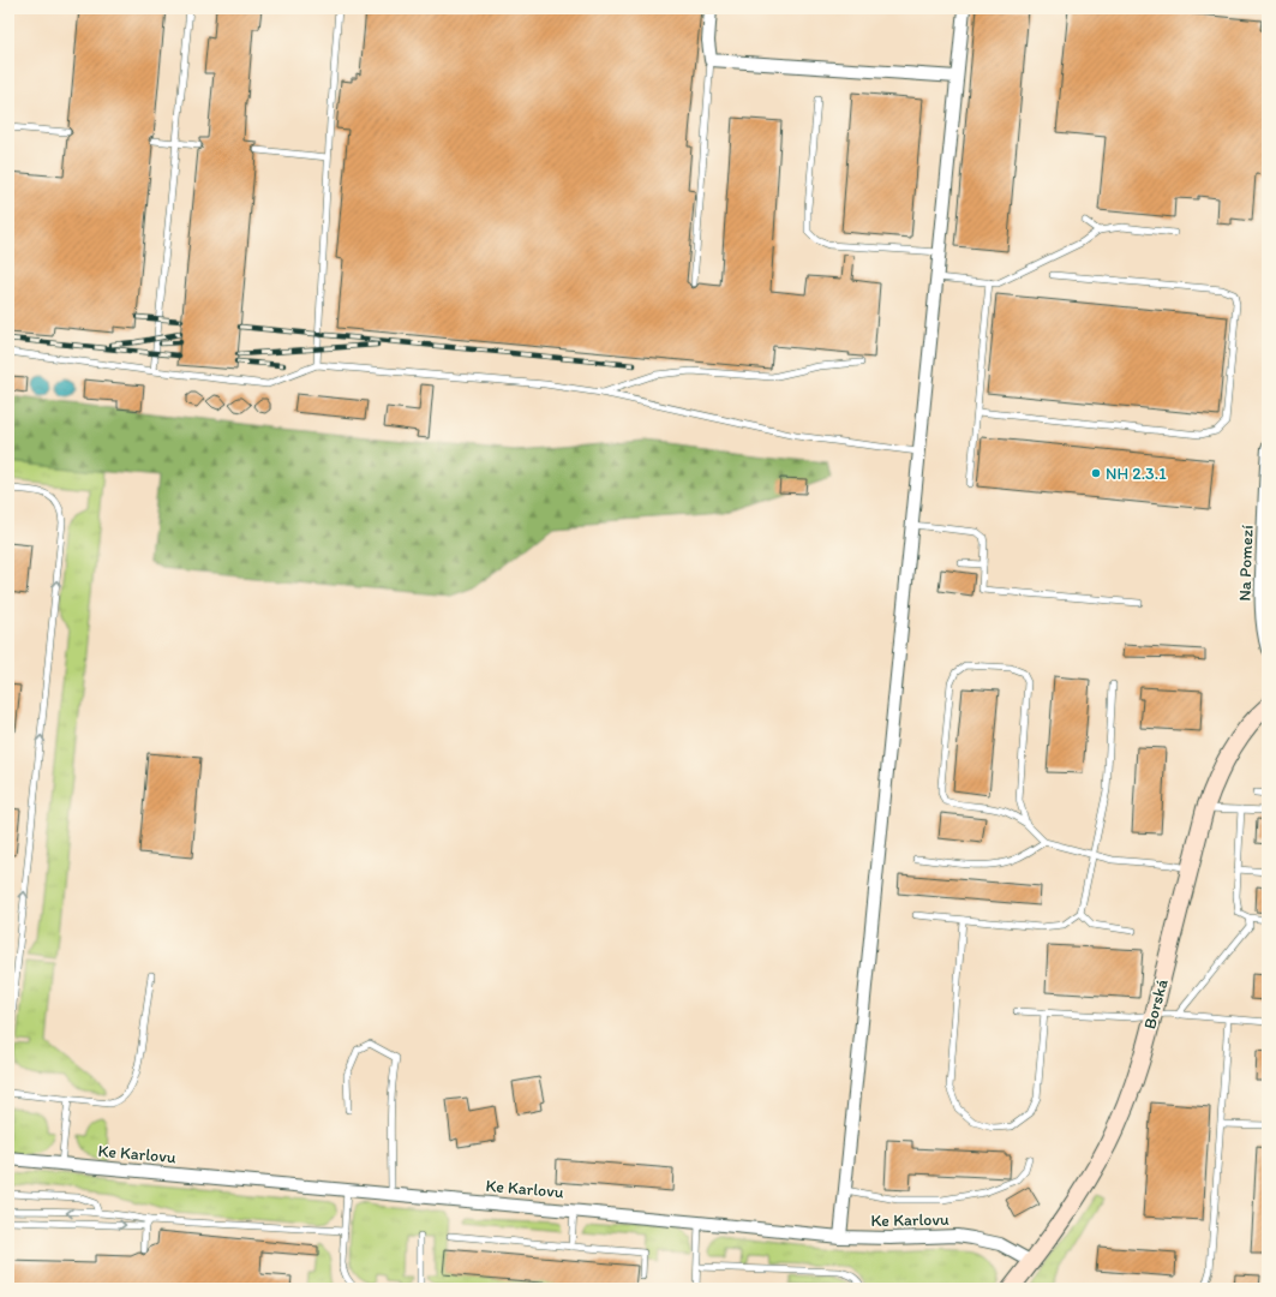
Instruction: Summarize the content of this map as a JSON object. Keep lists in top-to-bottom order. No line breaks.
{"streets":{"street":["Na Pomezí","Borská","Ke Karlovu"]},"crossings":[["Borská","Ke Karlovu"]],"places":["NH 2.3.1"]}
